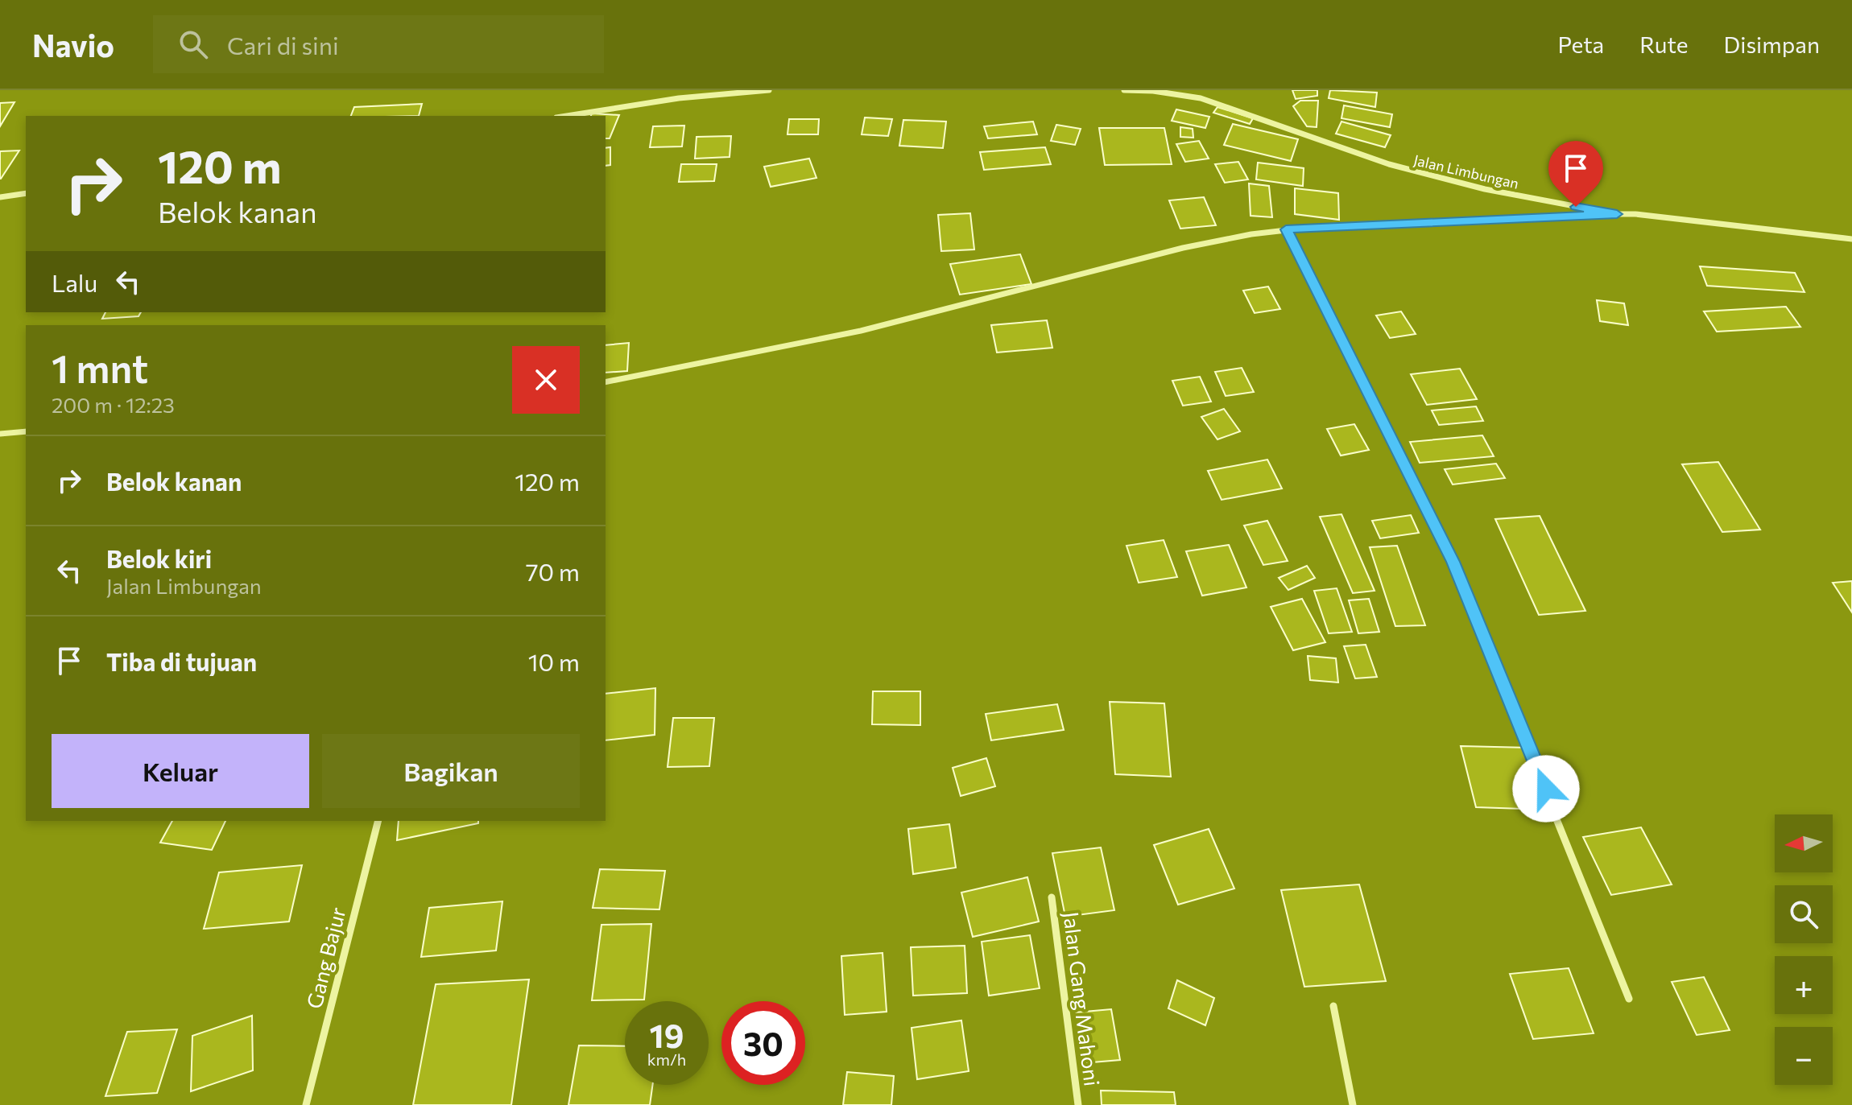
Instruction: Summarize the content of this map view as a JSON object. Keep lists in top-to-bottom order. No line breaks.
{"streets":{"street":["Jalan Limbungan","Gang Bajur","Jalan Gang Mahoni"]},"north":"left","page":{"header":"Navio","search":"Cari di sini","nav":["Peta","Rute","Disimpan"],"turn":["120 m","Belok kanan"],"then":"Lalu","heading":["1 mnt","200 m · 12:23"],"list":[{"name":"Belok kanan","value":"120 m"},{"name":"Belok kiri","note":"Jalan Limbungan","value":"70 m"},{"name":"Tiba di tujuan","value":"10 m"}],"buttons":["Keluar","Bagikan"],"map_buttons":["+","−"],"speed":"19 km/h","limit":"30"}}
